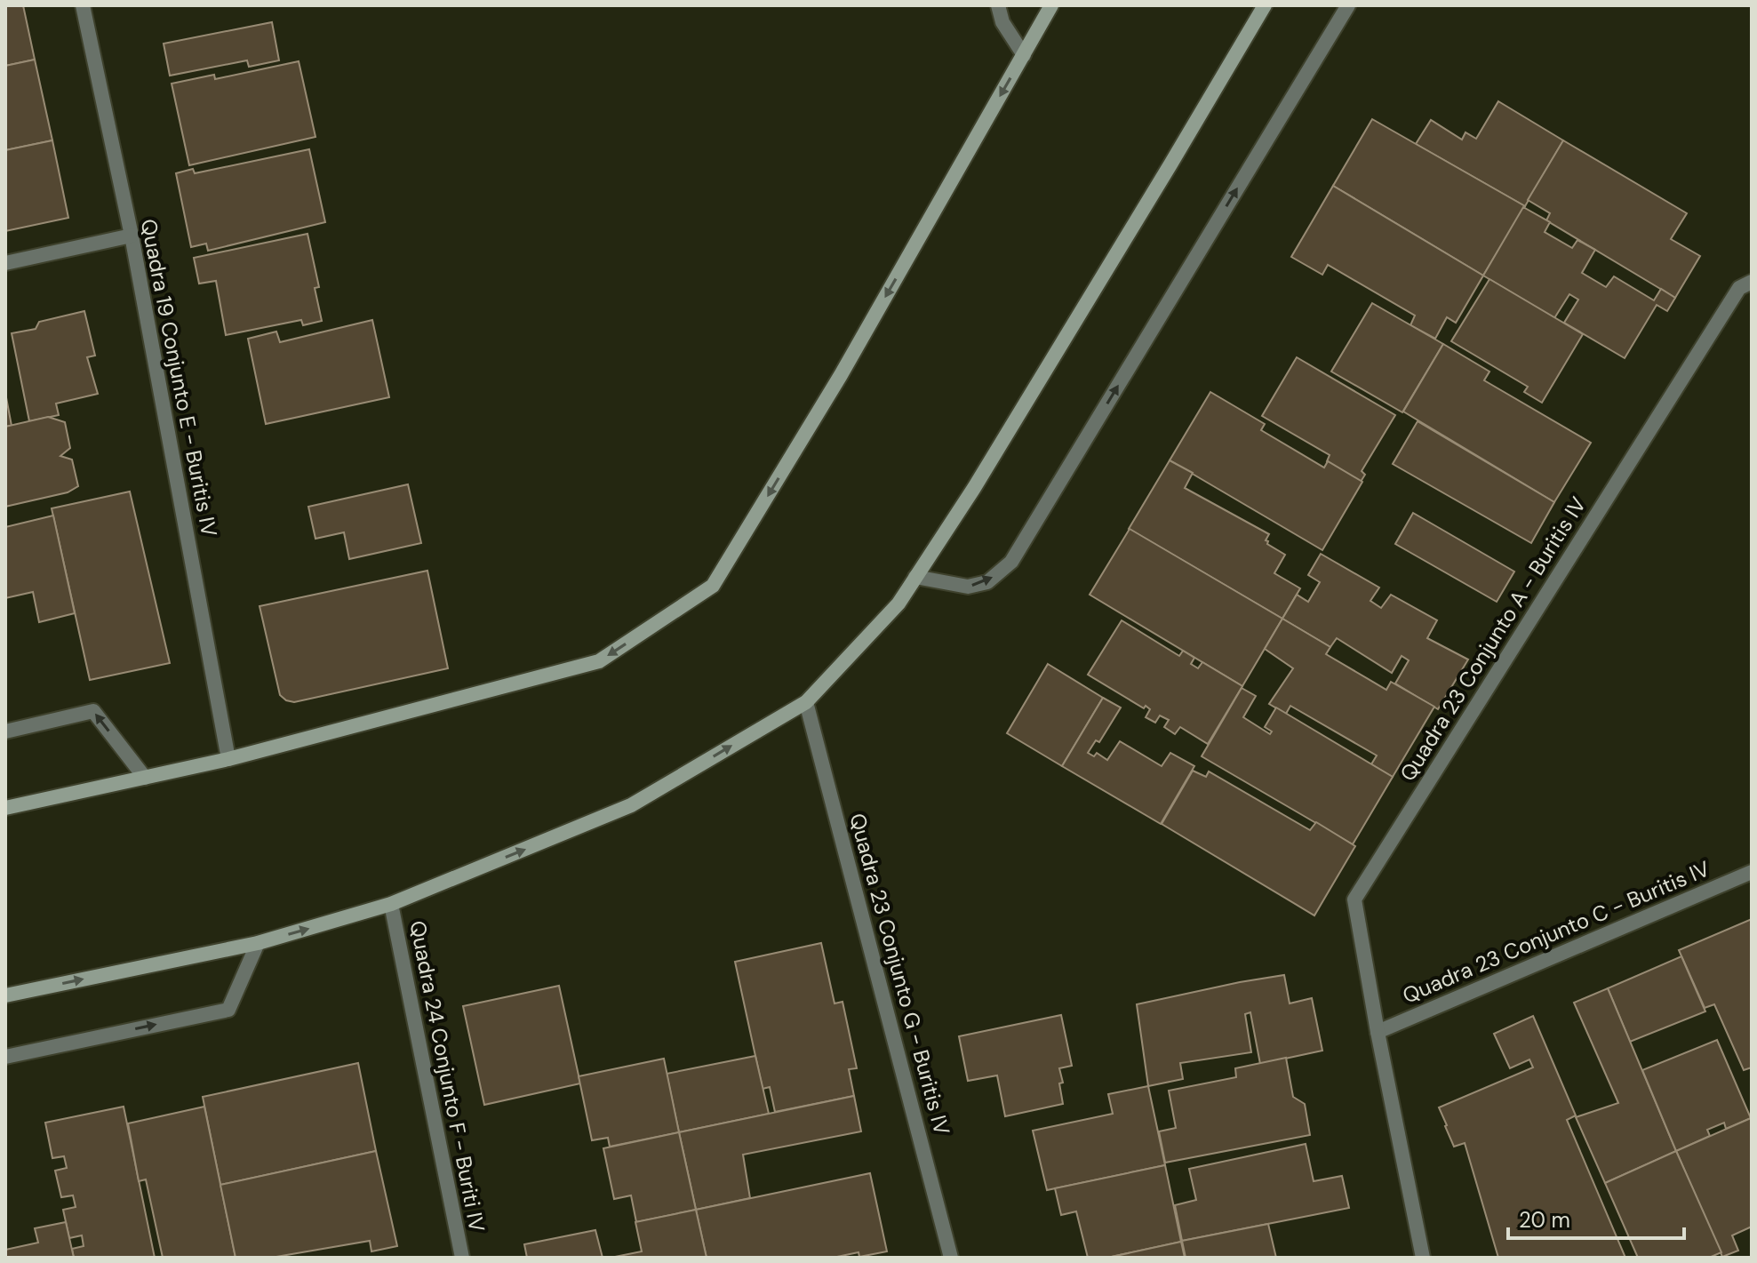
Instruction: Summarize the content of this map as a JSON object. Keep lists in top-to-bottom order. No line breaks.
{"streets":{"street":["Quadra 19 Conjunto E - Buritis IV","Quadra 23 Conjunto A - Buritis IV","Quadra 23 Conjunto C - Buritis IV","Quadra 23 Conjunto G - Buritis IV","Quadra 24 Conjunto F - Buriti IV"]},"crossings":[["Quadra 23 Conjunto A - Buritis IV","Quadra 23 Conjunto C - Buritis IV"]],"scale_bar":"20 m"}
